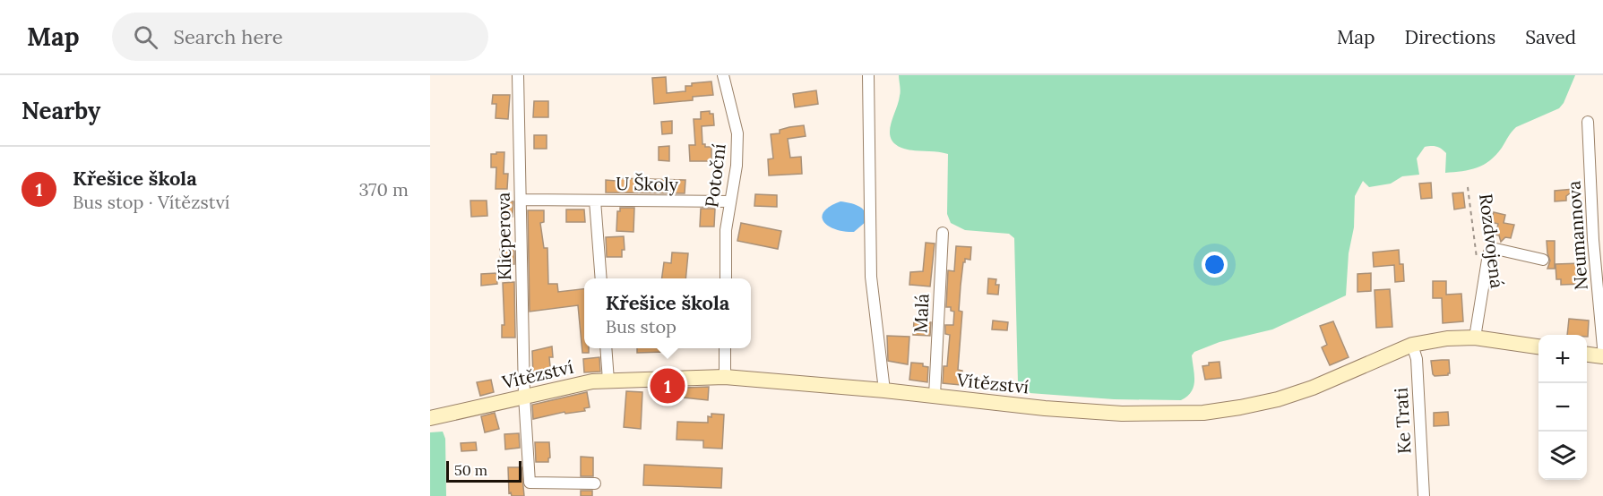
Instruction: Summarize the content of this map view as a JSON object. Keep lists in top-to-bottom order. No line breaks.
{"streets":{"main road":["Vítězství"],"street":["Potoční","U Školy","Neumannova","Klicperova","Rozdvojená","Malá","Ke Trati"]},"crossings":[["Potoční","U Školy"],["U Školy","Klicperova"],["Klicperova","Vítězství"],["Rozdvojená","Vítězství"],["Malá","Vítězství"],["Vítězství","Ke Trati"]],"scale_bar":"50 m","page":{"header":"Map","search":"Search here","nav":["Map","Directions","Saved"],"heading":"Nearby","list":[{"mark":"1","name":"Křešice škola","note":"Bus stop · Vítězství","value":"370 m"}],"popup":["Křešice škola","Bus stop"],"map_buttons":["+","−"],"pins":"1","scale":"50 m"}}
